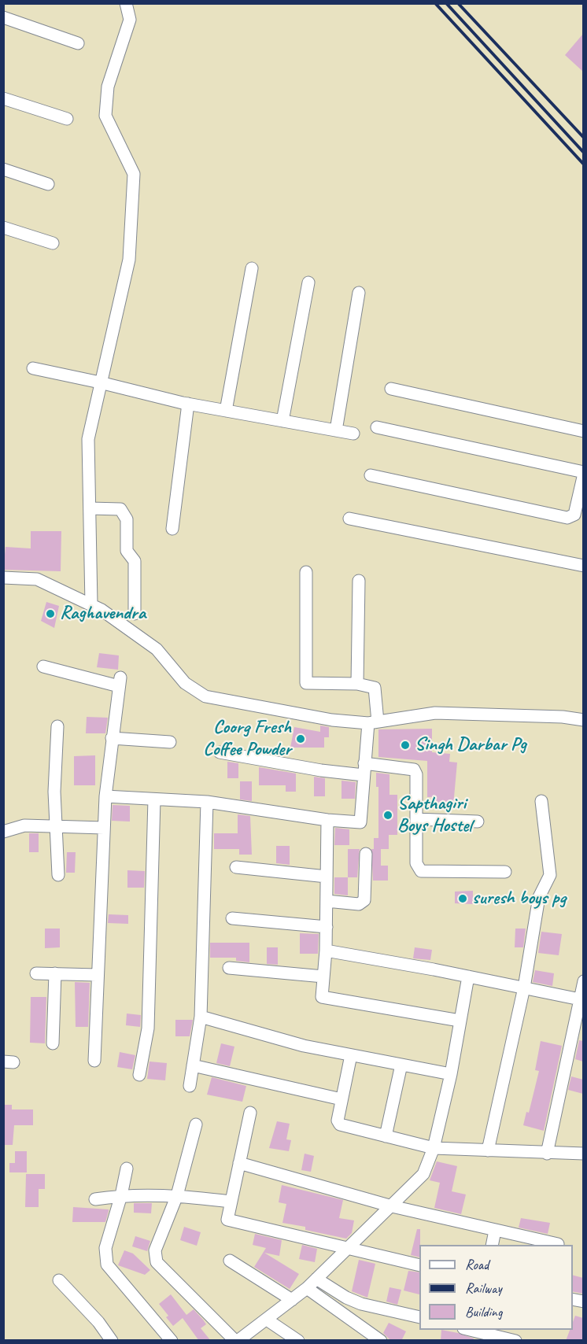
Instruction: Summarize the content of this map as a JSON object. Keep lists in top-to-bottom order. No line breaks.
{"places":["Raghavendra","Coorg Fresh Coffee Powder","Singh Darbar Pg","Sapthagiri Boys Hostel","suresh boys pg"],"legend":["Road","Railway","Building"]}
